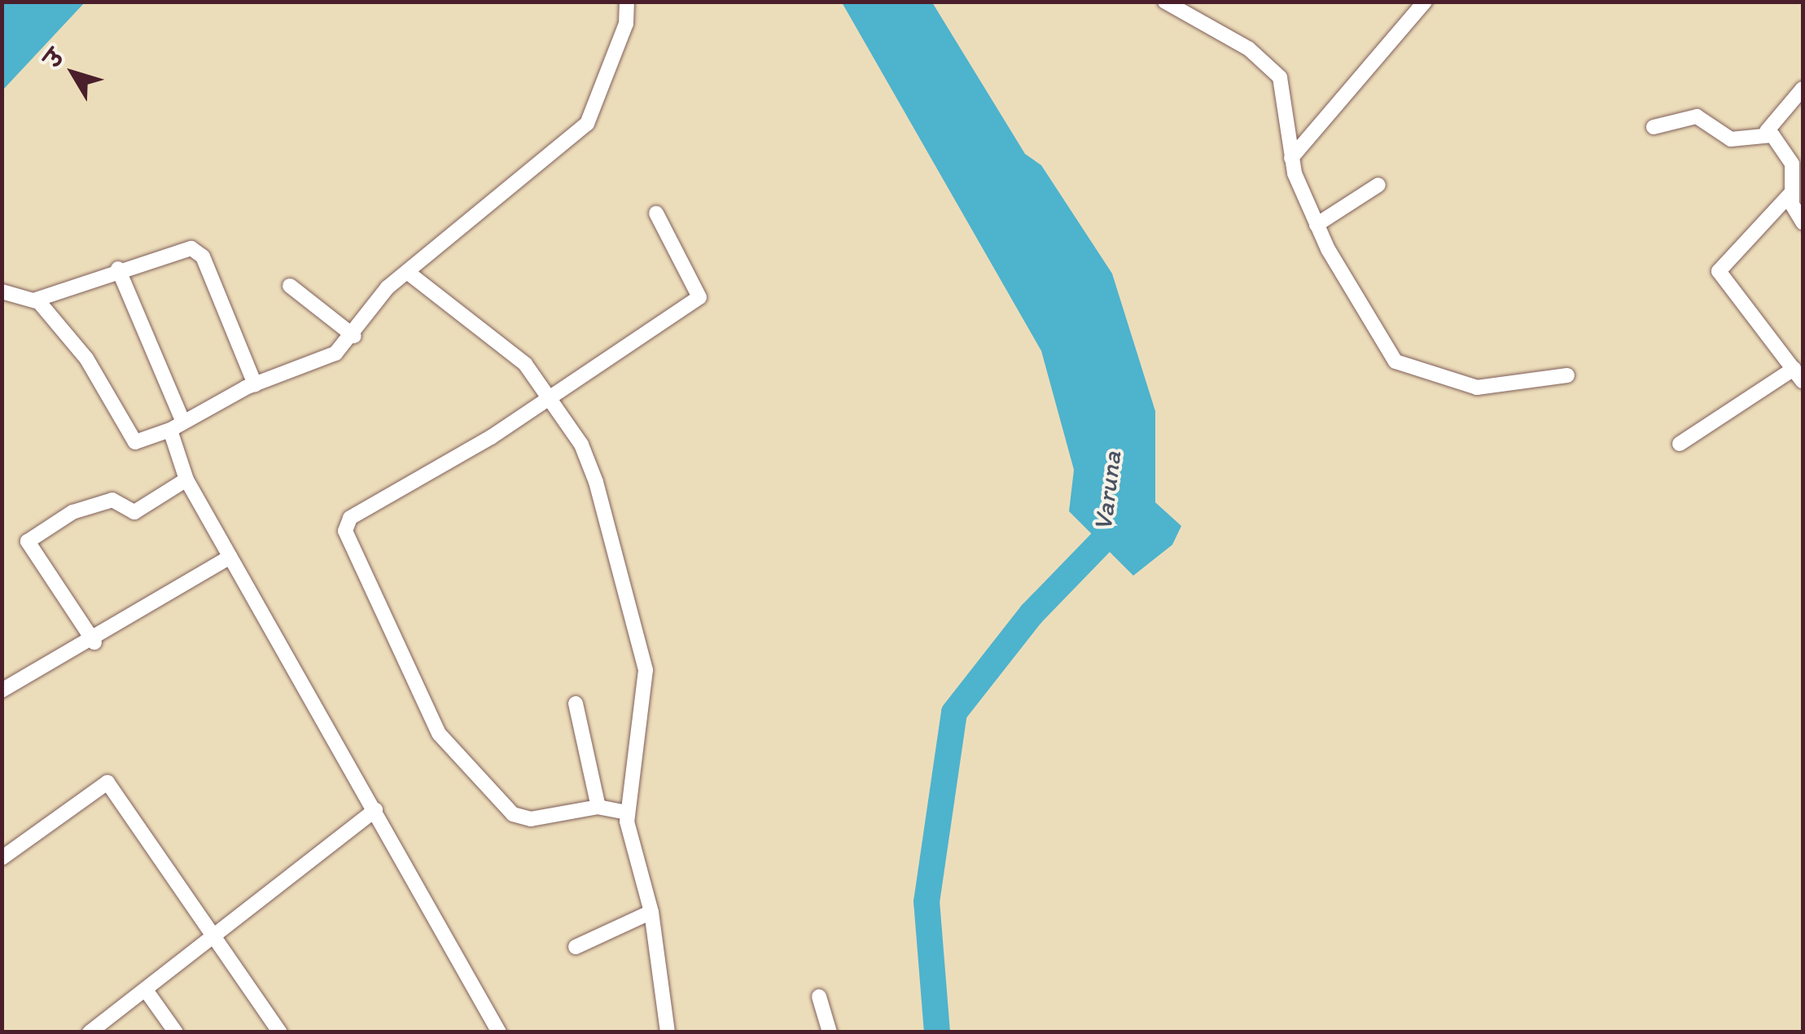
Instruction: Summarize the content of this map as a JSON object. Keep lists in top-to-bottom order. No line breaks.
{"water":["Varuna"],"north":"top left"}
